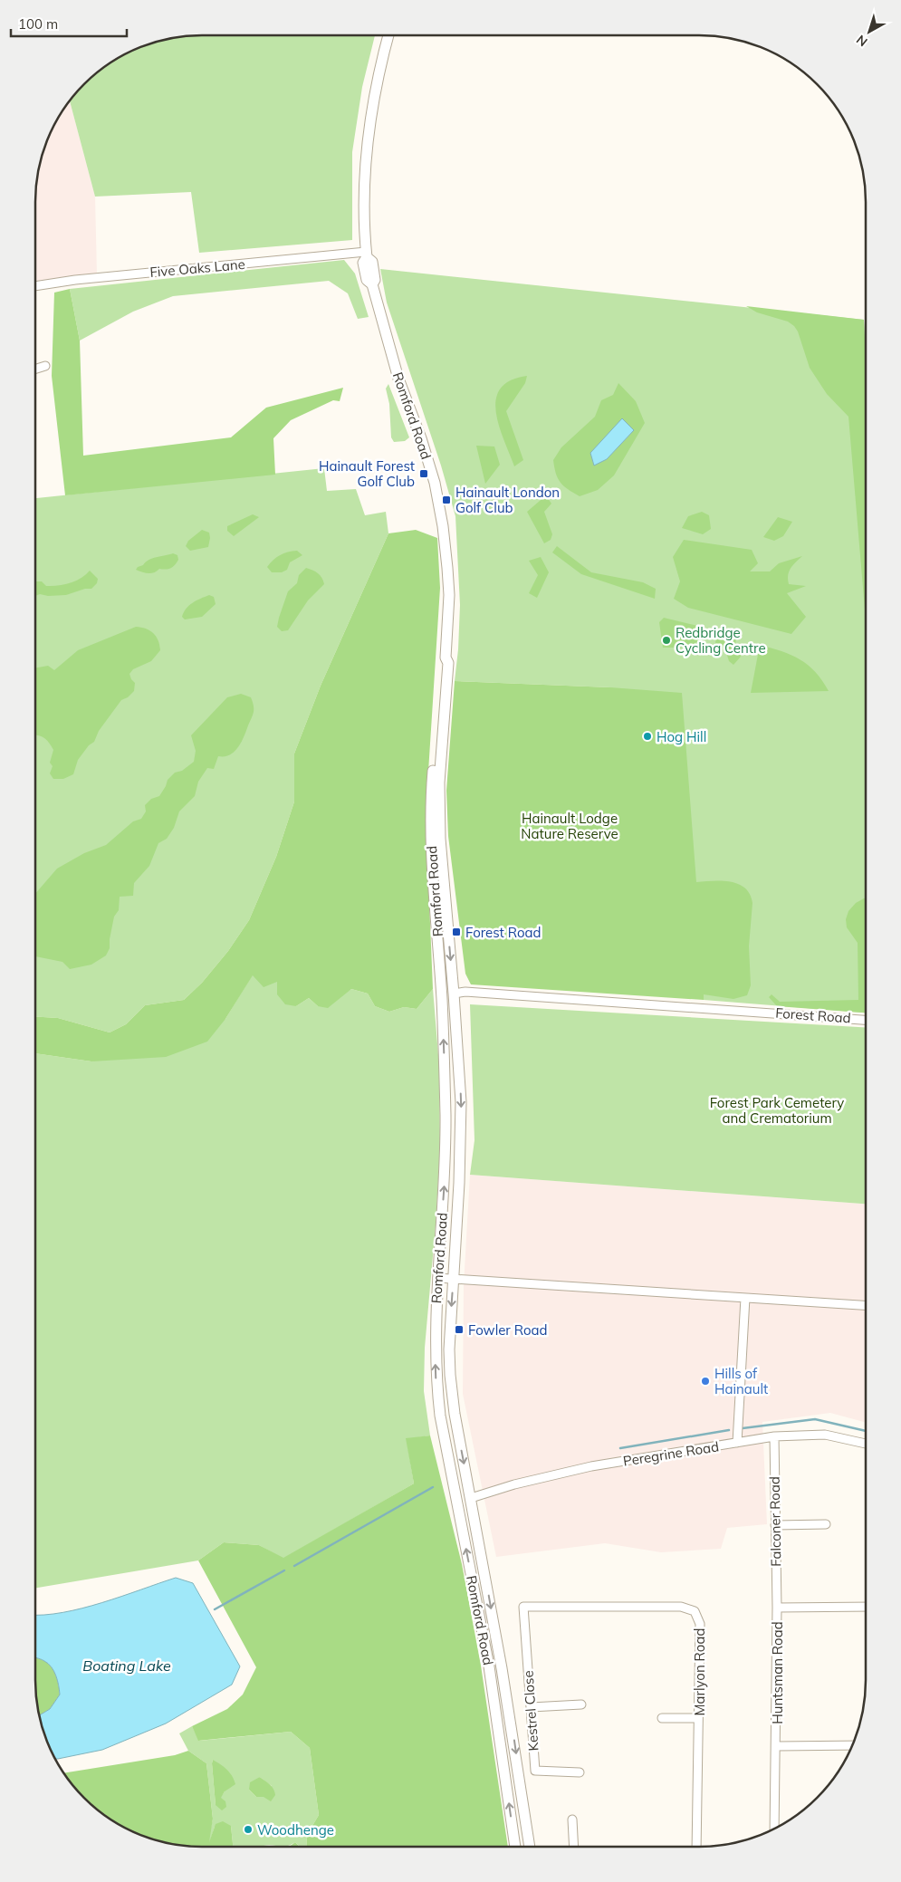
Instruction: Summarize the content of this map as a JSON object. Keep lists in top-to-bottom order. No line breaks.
{"streets":{"main road":["Romford Road"],"street":["Five Oaks Lane","Forest Road","Peregrine Road","Falconer Road","Marlyon Road","Huntsman Road","Kestrel Close"]},"crossings":[["Five Oaks Lane","Romford Road"],["Romford Road","Forest Road"],["Romford Road","Peregrine Road"],["Peregrine Road","Falconer Road"],["Falconer Road","Huntsman Road"],["Marlyon Road","Kestrel Close"]],"water":["Boating Lake"],"parks":["Hainault Lodge Nature Reserve","Forest Park Cemetery and Crematorium"],"places":{"transit":["Hainault Forest Golf Club","Hainault London Golf Club","Forest Road","Fowler Road"],"other":["Redbridge Cycling Centre","Hog Hill","Hills of Hainault","Woodhenge"]},"scale_bar":"100 m","north":"bottom left"}
